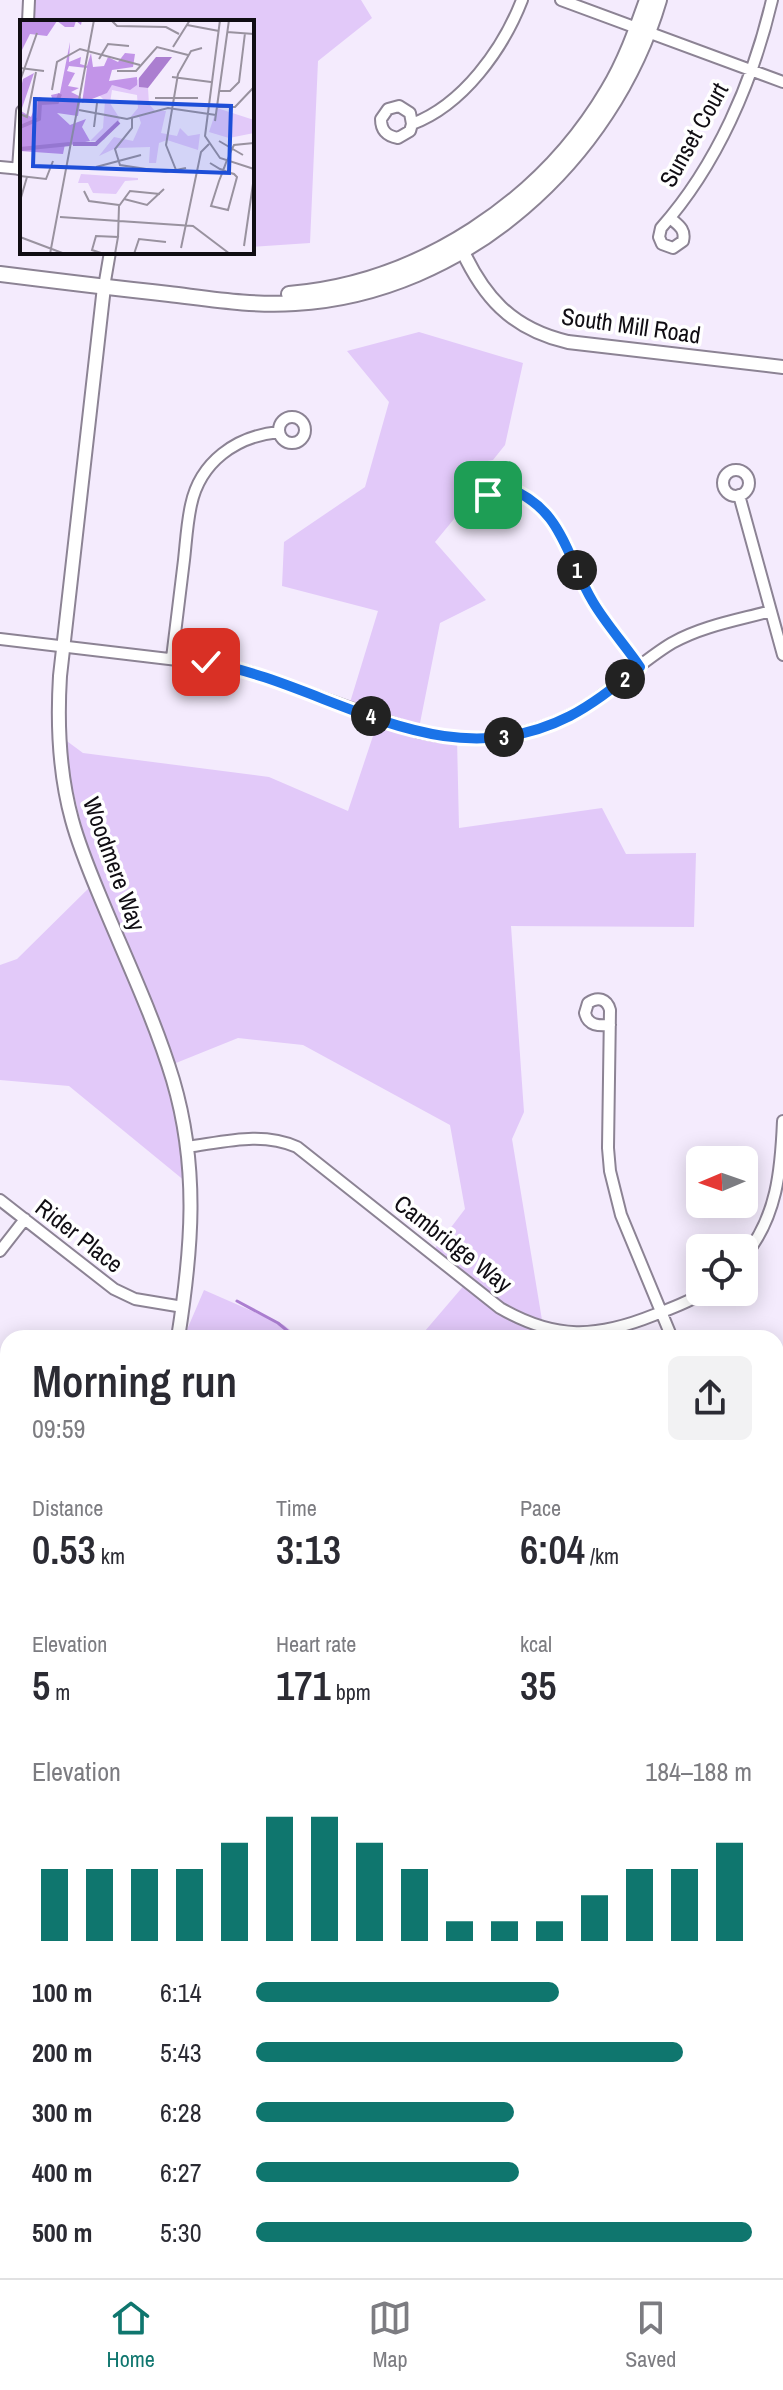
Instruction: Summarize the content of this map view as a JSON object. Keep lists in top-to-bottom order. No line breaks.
{"streets":{"street":["Sunset Court","South Mill Road","Woodmere Way","Rider Place","Cambridge Way"]},"crossings":[["Woodmere Way","Rider Place"],["Woodmere Way","Cambridge Way"]],"north":"left","page":{"pins":["1","2","4","3"],"heading":["Morning run","09:59"],"stats":[["Distance","0.53 km"],["Time","3:13"],["Pace","6:04 /km"],["Elevation","5 m"],["Heart rate","171 bpm"],["kcal","35"]],"chart":["Elevation","184–188 m"],"list":[{"name":"100 m","note":"6:14"},{"name":"200 m","note":"5:43"},{"name":"300 m","note":"6:28"},{"name":"400 m","note":"6:27"},{"name":"500 m","note":"5:30"}],"tabs":["Home","Map","Saved"]}}
